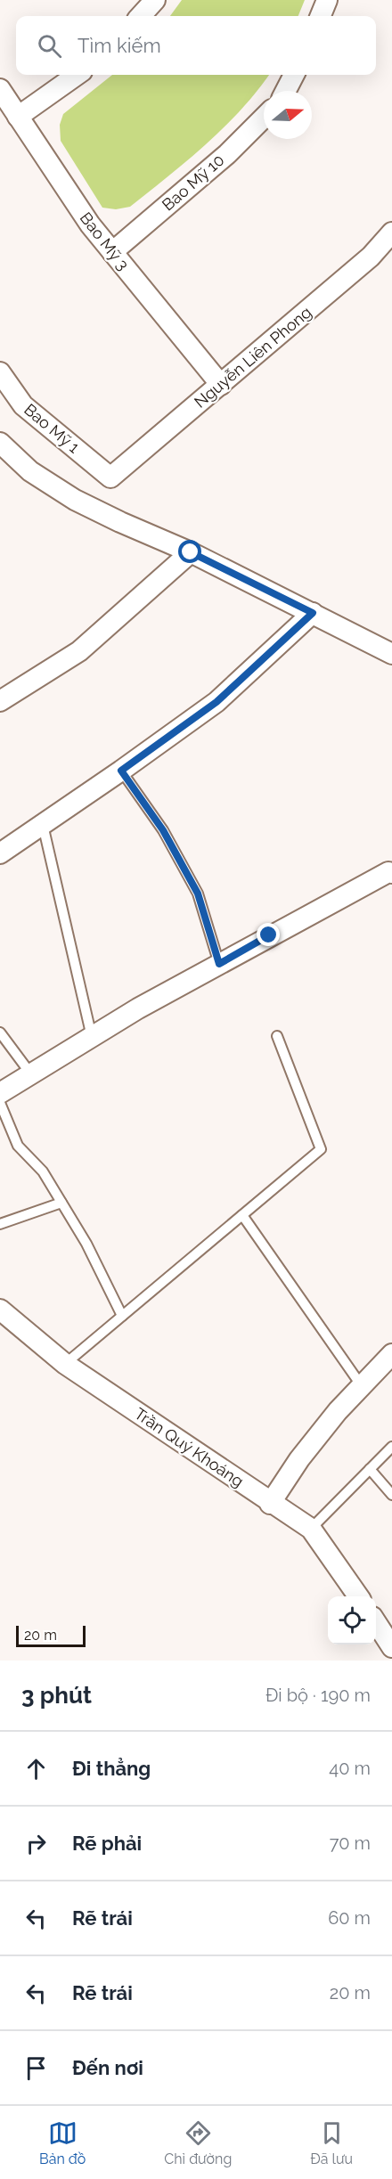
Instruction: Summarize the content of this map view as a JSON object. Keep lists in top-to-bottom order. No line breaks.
{"streets":{"street":["Bao Mỹ 10","Bao Mỹ 3","Nguyễn Liên Phong","Bao Mỹ 1","Trần Quý Khoáng"]},"crossings":[["Bao Mỹ 10","Bao Mỹ 3"],["Bao Mỹ 3","Nguyễn Liên Phong"],["Nguyễn Liên Phong","Bao Mỹ 1"]],"scale_bar":"20 m","north":"right","page":{"search":"Tìm kiếm","scale":"20 m","heading":["3 phút","Đi bộ · 190 m"],"list":[["Đi thẳng","40 m"],["Rẽ phải","70 m"],["Rẽ trái","60 m"],["Rẽ trái","20 m"],"Đến nơi"],"nav":["Bản đồ","Chỉ đường","Đã lưu"]}}
